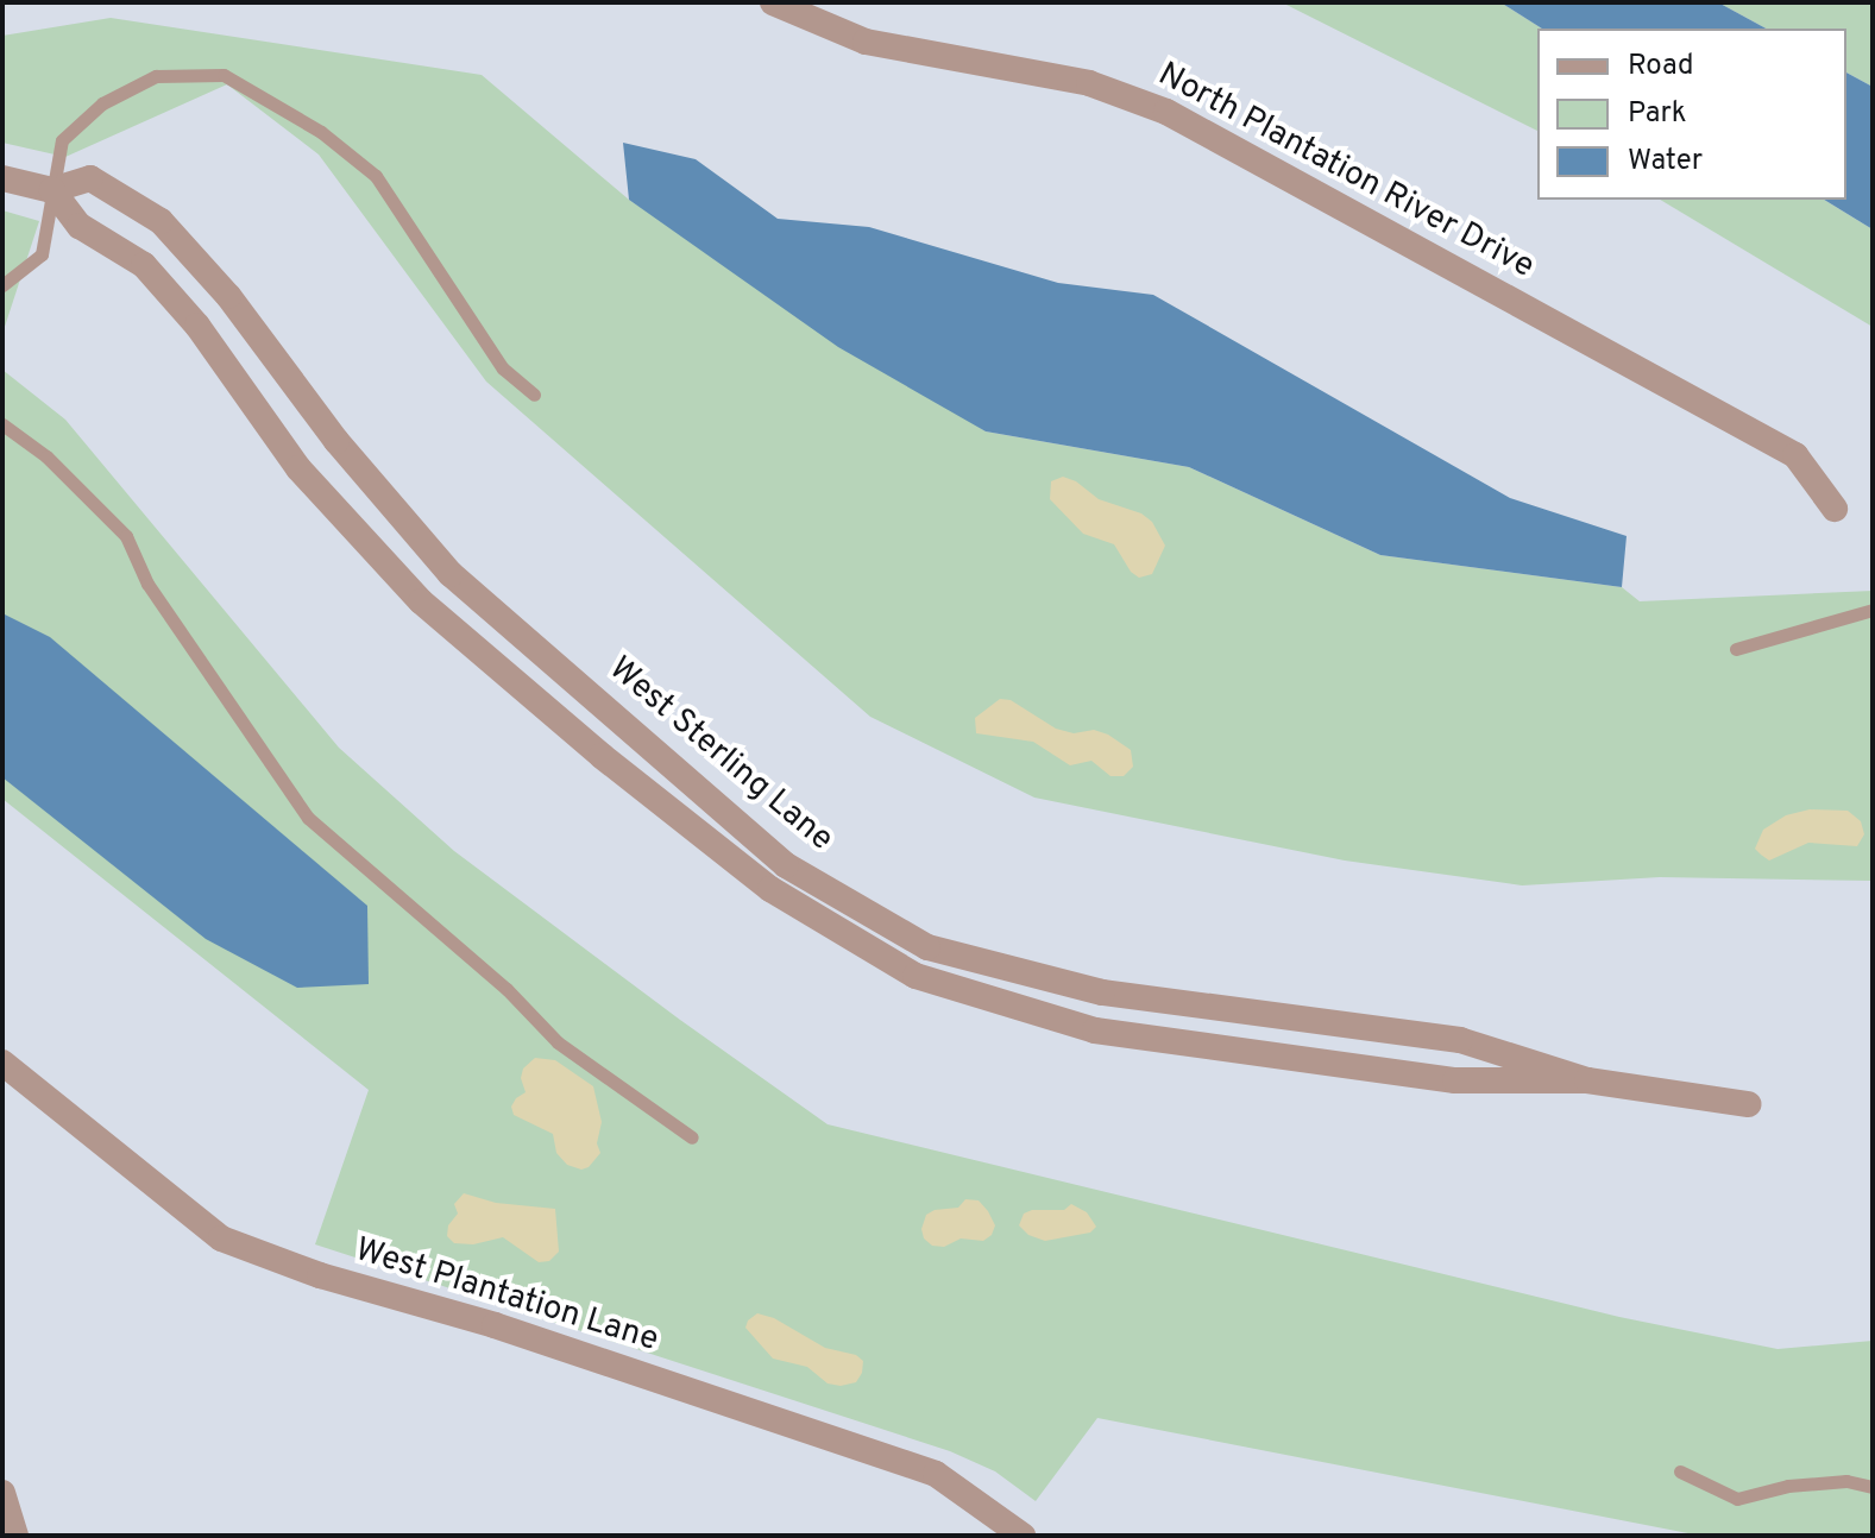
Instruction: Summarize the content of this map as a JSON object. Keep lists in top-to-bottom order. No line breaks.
{"streets":{"street":["North Plantation River Drive","West Sterling Lane","West Plantation Lane"]},"legend":["Road","Park","Water"]}
